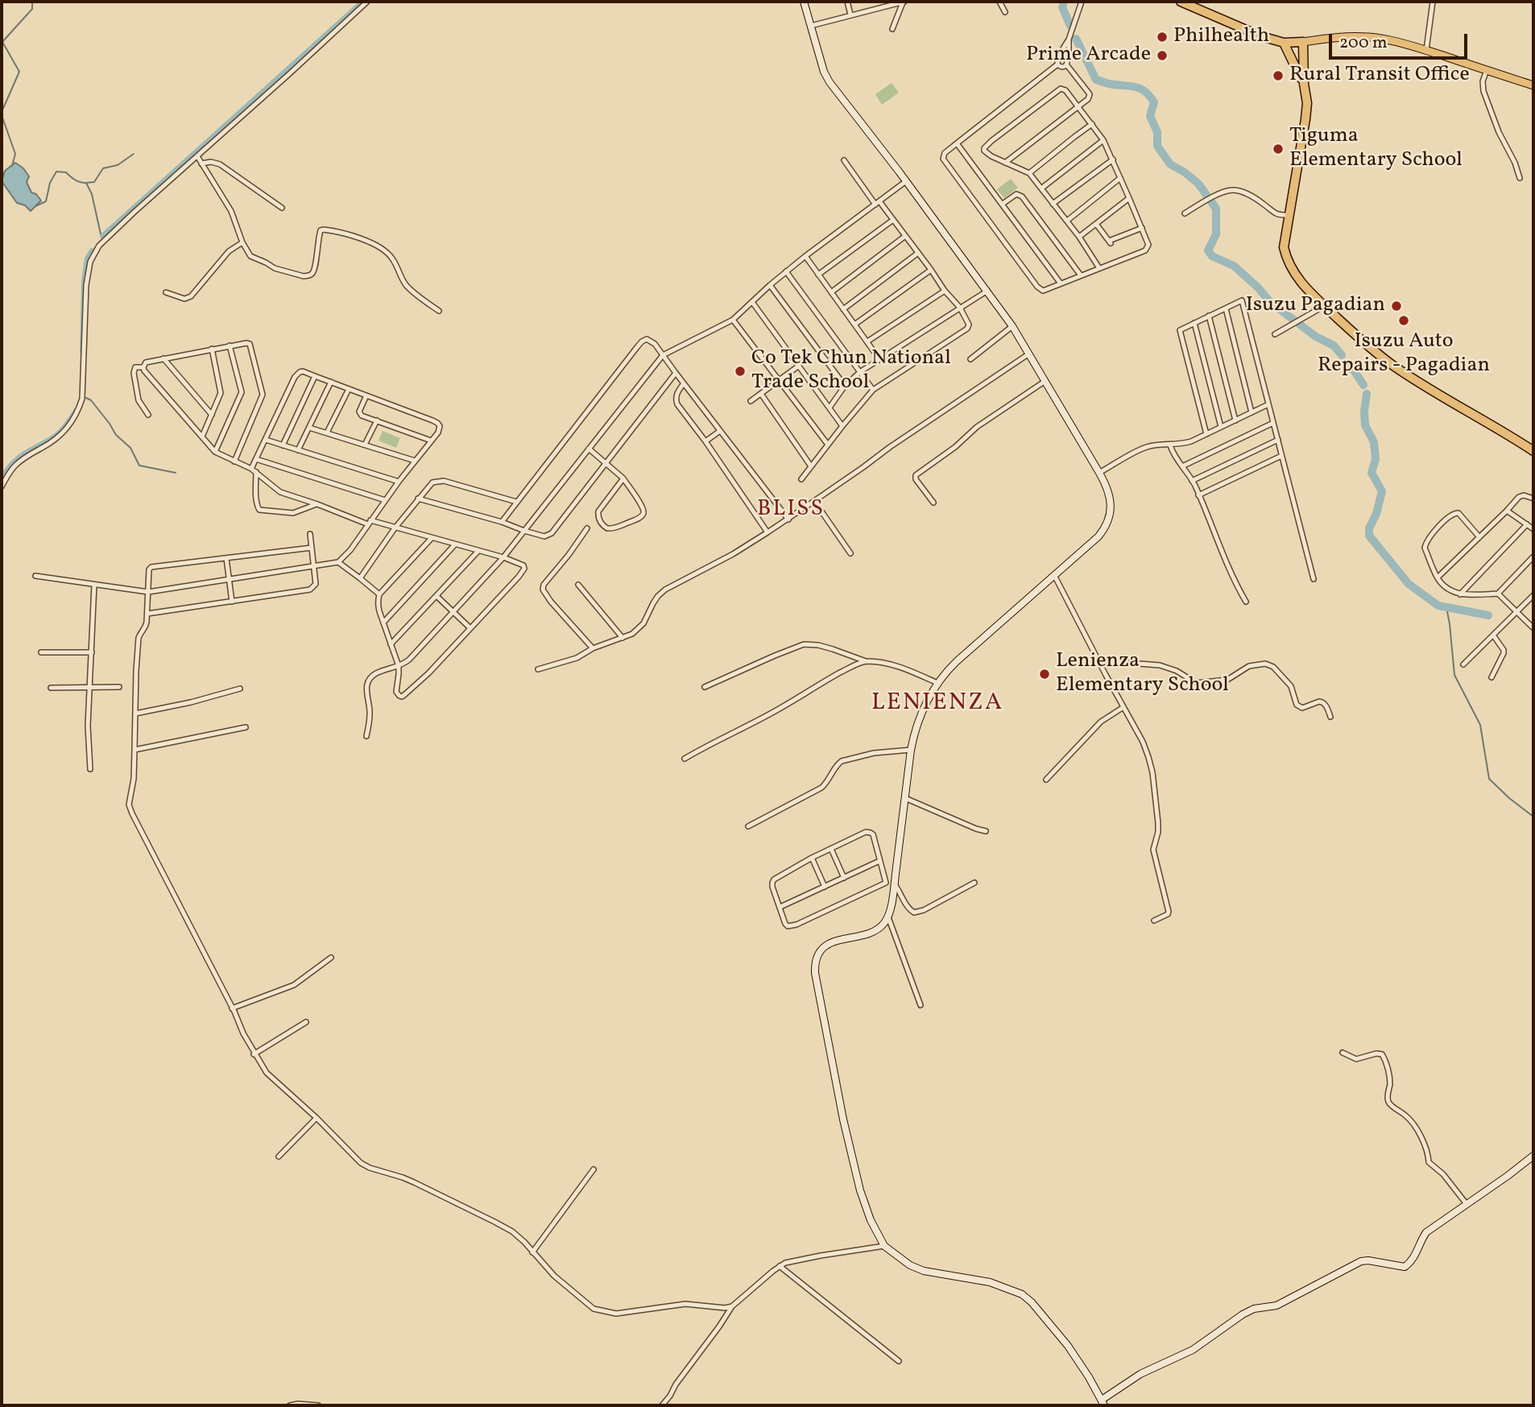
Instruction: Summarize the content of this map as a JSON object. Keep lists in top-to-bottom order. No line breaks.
{"districts":["BLISS","LENIENZA"],"places":["Philhealth","Prime Arcade","Rural Transit Office","Tiguma Elementary School","Isuzu Pagadian","Isuzu Auto Repairs - Pagadian","Co Tek Chun National Trade School","Lenienza Elementary School"],"scale_bar":"200 m"}
